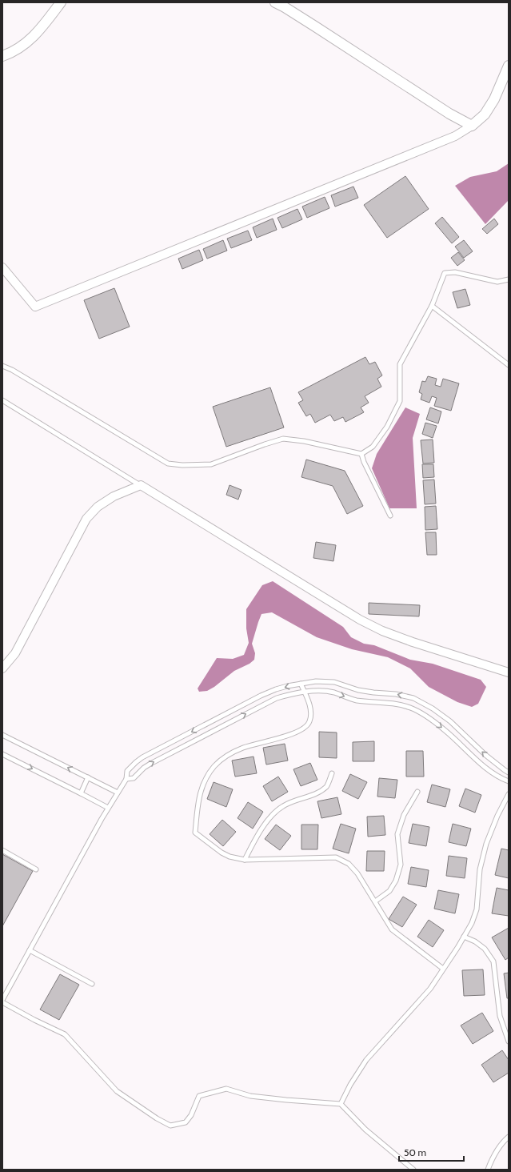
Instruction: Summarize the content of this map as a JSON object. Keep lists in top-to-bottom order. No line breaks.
{"scale_bar":"50 m"}
